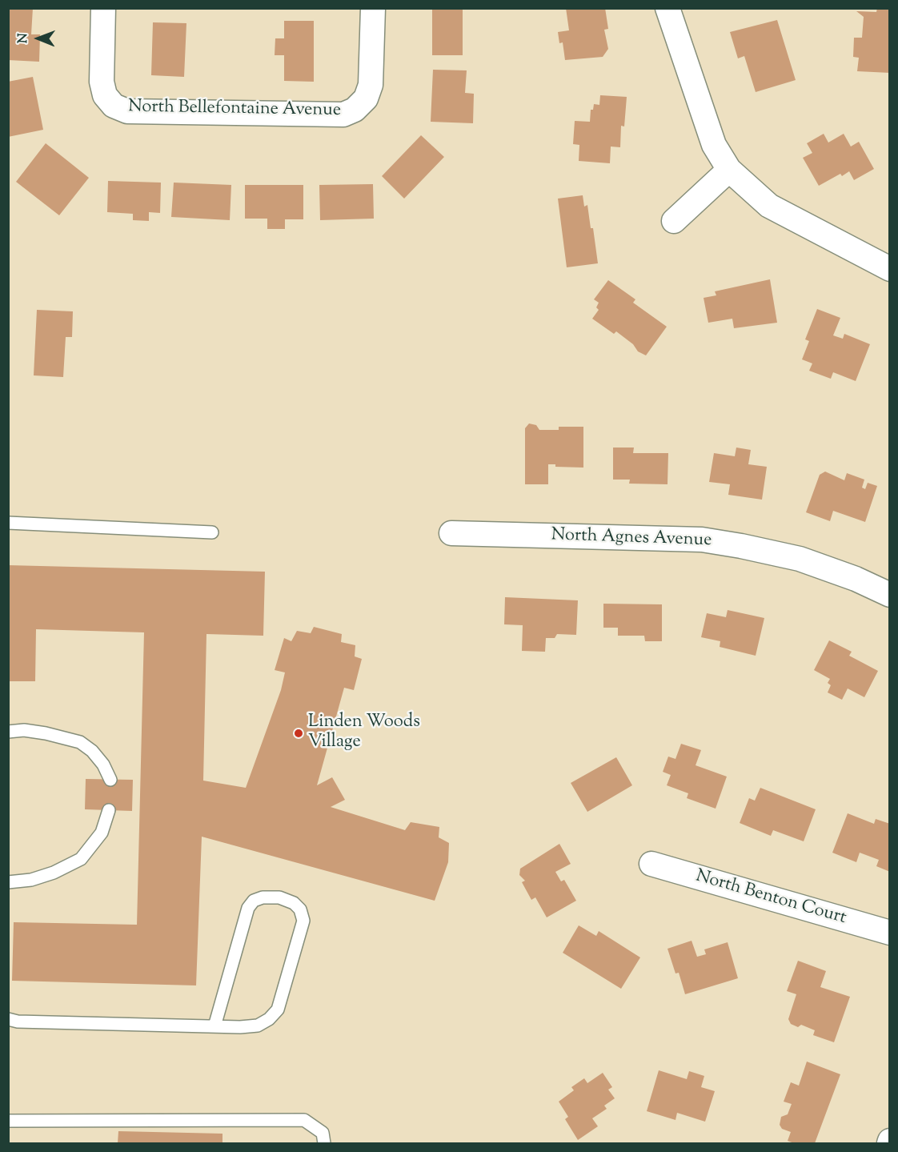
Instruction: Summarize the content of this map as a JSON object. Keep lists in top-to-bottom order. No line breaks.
{"streets":{"street":["North Bellefontaine Avenue","North Agnes Avenue","North Benton Court"]},"places":["Linden Woods Village"],"north":"left"}
